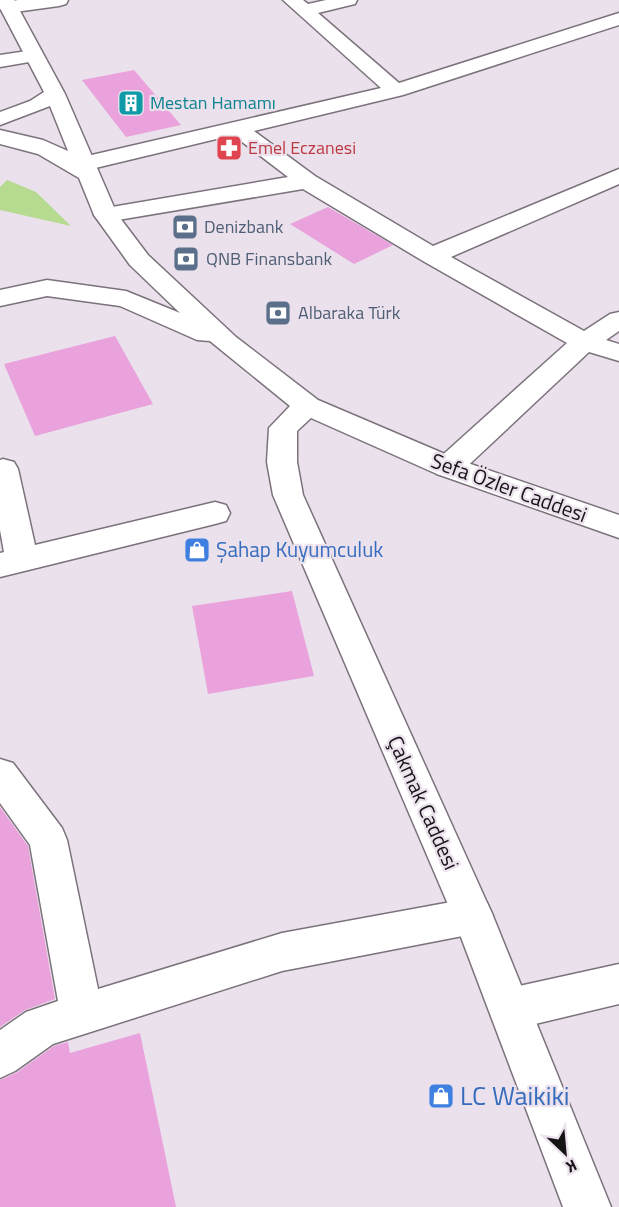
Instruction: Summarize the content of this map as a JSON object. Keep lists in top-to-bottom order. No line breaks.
{"streets":{"street":["Sefa Özler Caddesi","Çakmak Caddesi"]},"crossings":[["Sefa Özler Caddesi","Çakmak Caddesi"]],"places":{"building":["Mestan Hamamı"],"pharmacy":["Emel Eczanesi"],"bank":["Denizbank","QNB Finansbank","Albaraka Türk"],"shop":["Şahap Kuyumculuk","LC Waikiki"]},"north":"bottom right"}
